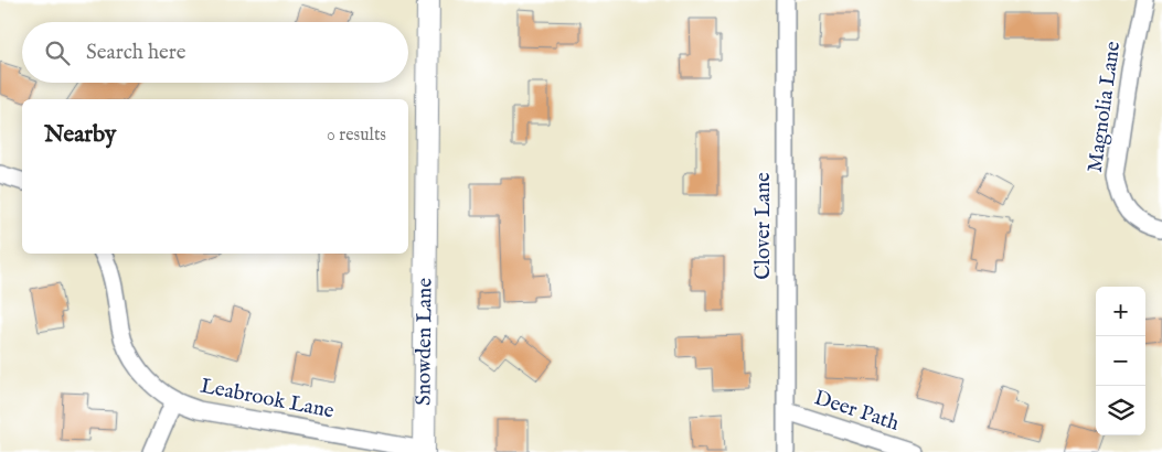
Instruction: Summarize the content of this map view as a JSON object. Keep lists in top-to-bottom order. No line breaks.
{"streets":{"street":["Magnolia Lane","Clover Lane","Snowden Lane","Leabrook Lane","Deer Path"]},"crossings":[["Clover Lane","Deer Path"],["Snowden Lane","Leabrook Lane"]],"page":{"search":"Search here","heading":["Nearby","0 results"],"map_buttons":["+","−"]}}
